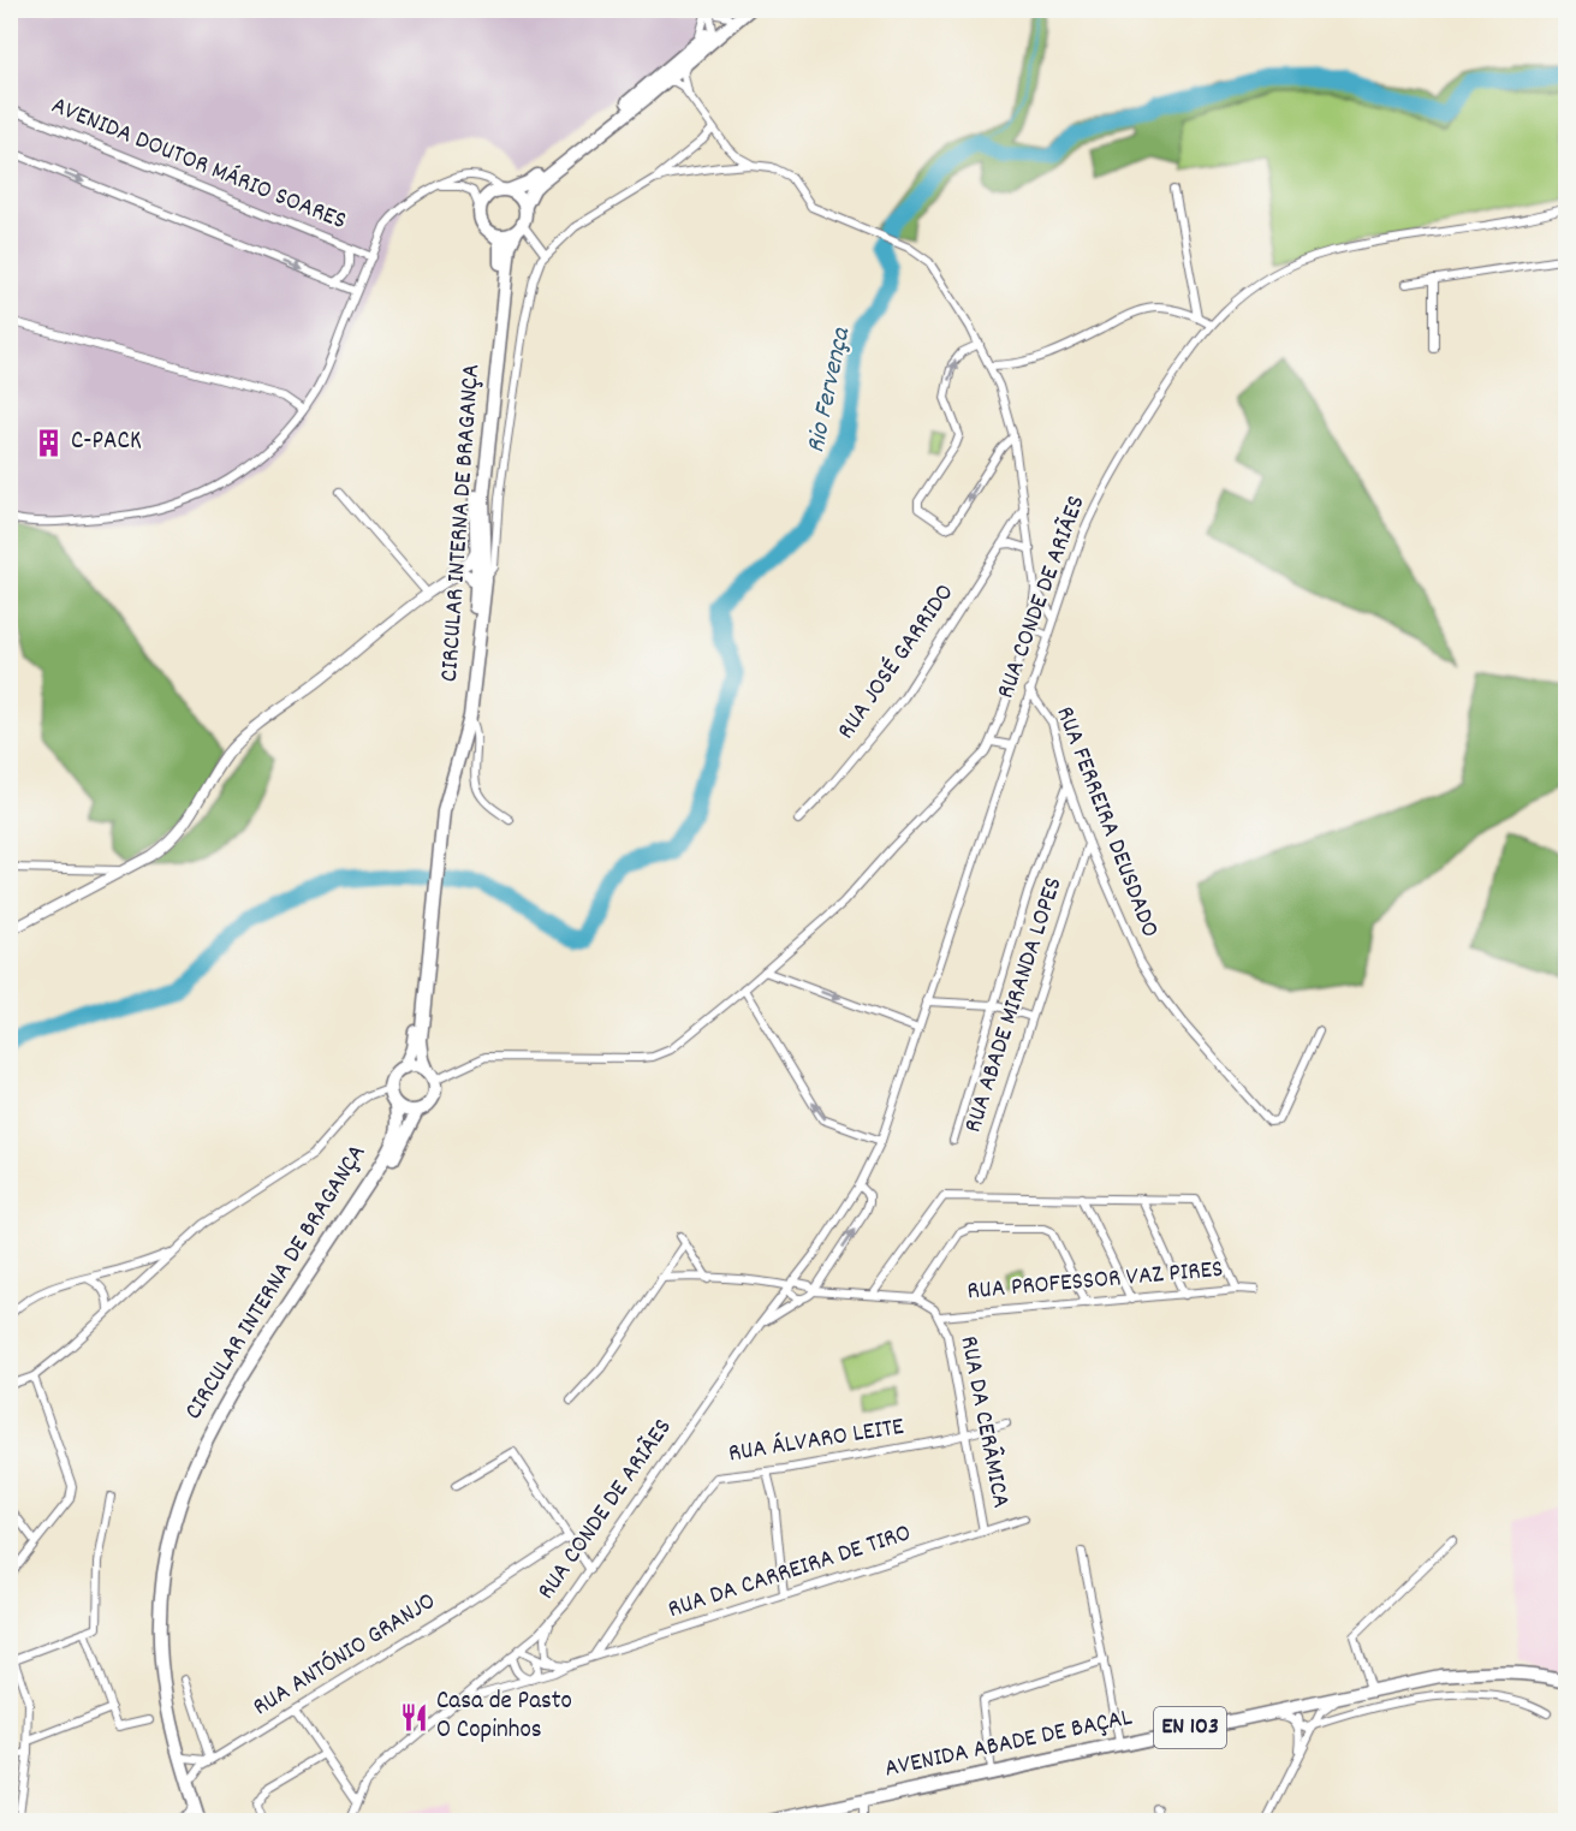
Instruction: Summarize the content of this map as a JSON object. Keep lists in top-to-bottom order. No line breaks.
{"streets":{"main road":["CIRCULAR INTERNA DE BRAGANÇA","EN 103","AVENIDA ABADE DE BAÇAL"],"street":["AVENIDA DOUTOR MÁRIO SOARES","RUA CONDE DE ARIÃES","RUA JOSÉ GARRIDO","RUA FERREIRA DEUSDADO","RUA ABADE MIRANDA LOPES","RUA PROFESSOR VAZ PIRES","RUA DA CERÂMICA","RUA ÁLVARO LEITE","RUA DA CARREIRA DE TIRO","RUA ANTÓNIO GRANJO"]},"crossings":[["CIRCULAR INTERNA DE BRAGANÇA","RUA ANTÓNIO GRANJO"],["RUA CONDE DE ARIÃES","RUA FERREIRA DEUSDADO"],["RUA CONDE DE ARIÃES","RUA DA CARREIRA DE TIRO"],["RUA FERREIRA DEUSDADO","RUA ABADE MIRANDA LOPES"],["RUA PROFESSOR VAZ PIRES","RUA DA CERÂMICA"],["RUA DA CERÂMICA","RUA ÁLVARO LEITE"],["RUA DA CERÂMICA","RUA DA CARREIRA DE TIRO"],["RUA ÁLVARO LEITE","RUA DA CARREIRA DE TIRO"]],"water":["Rio Fervença"],"places":{"building":["C-PACK"],"restaurant":["Casa de Pasto O Copinhos"]}}
